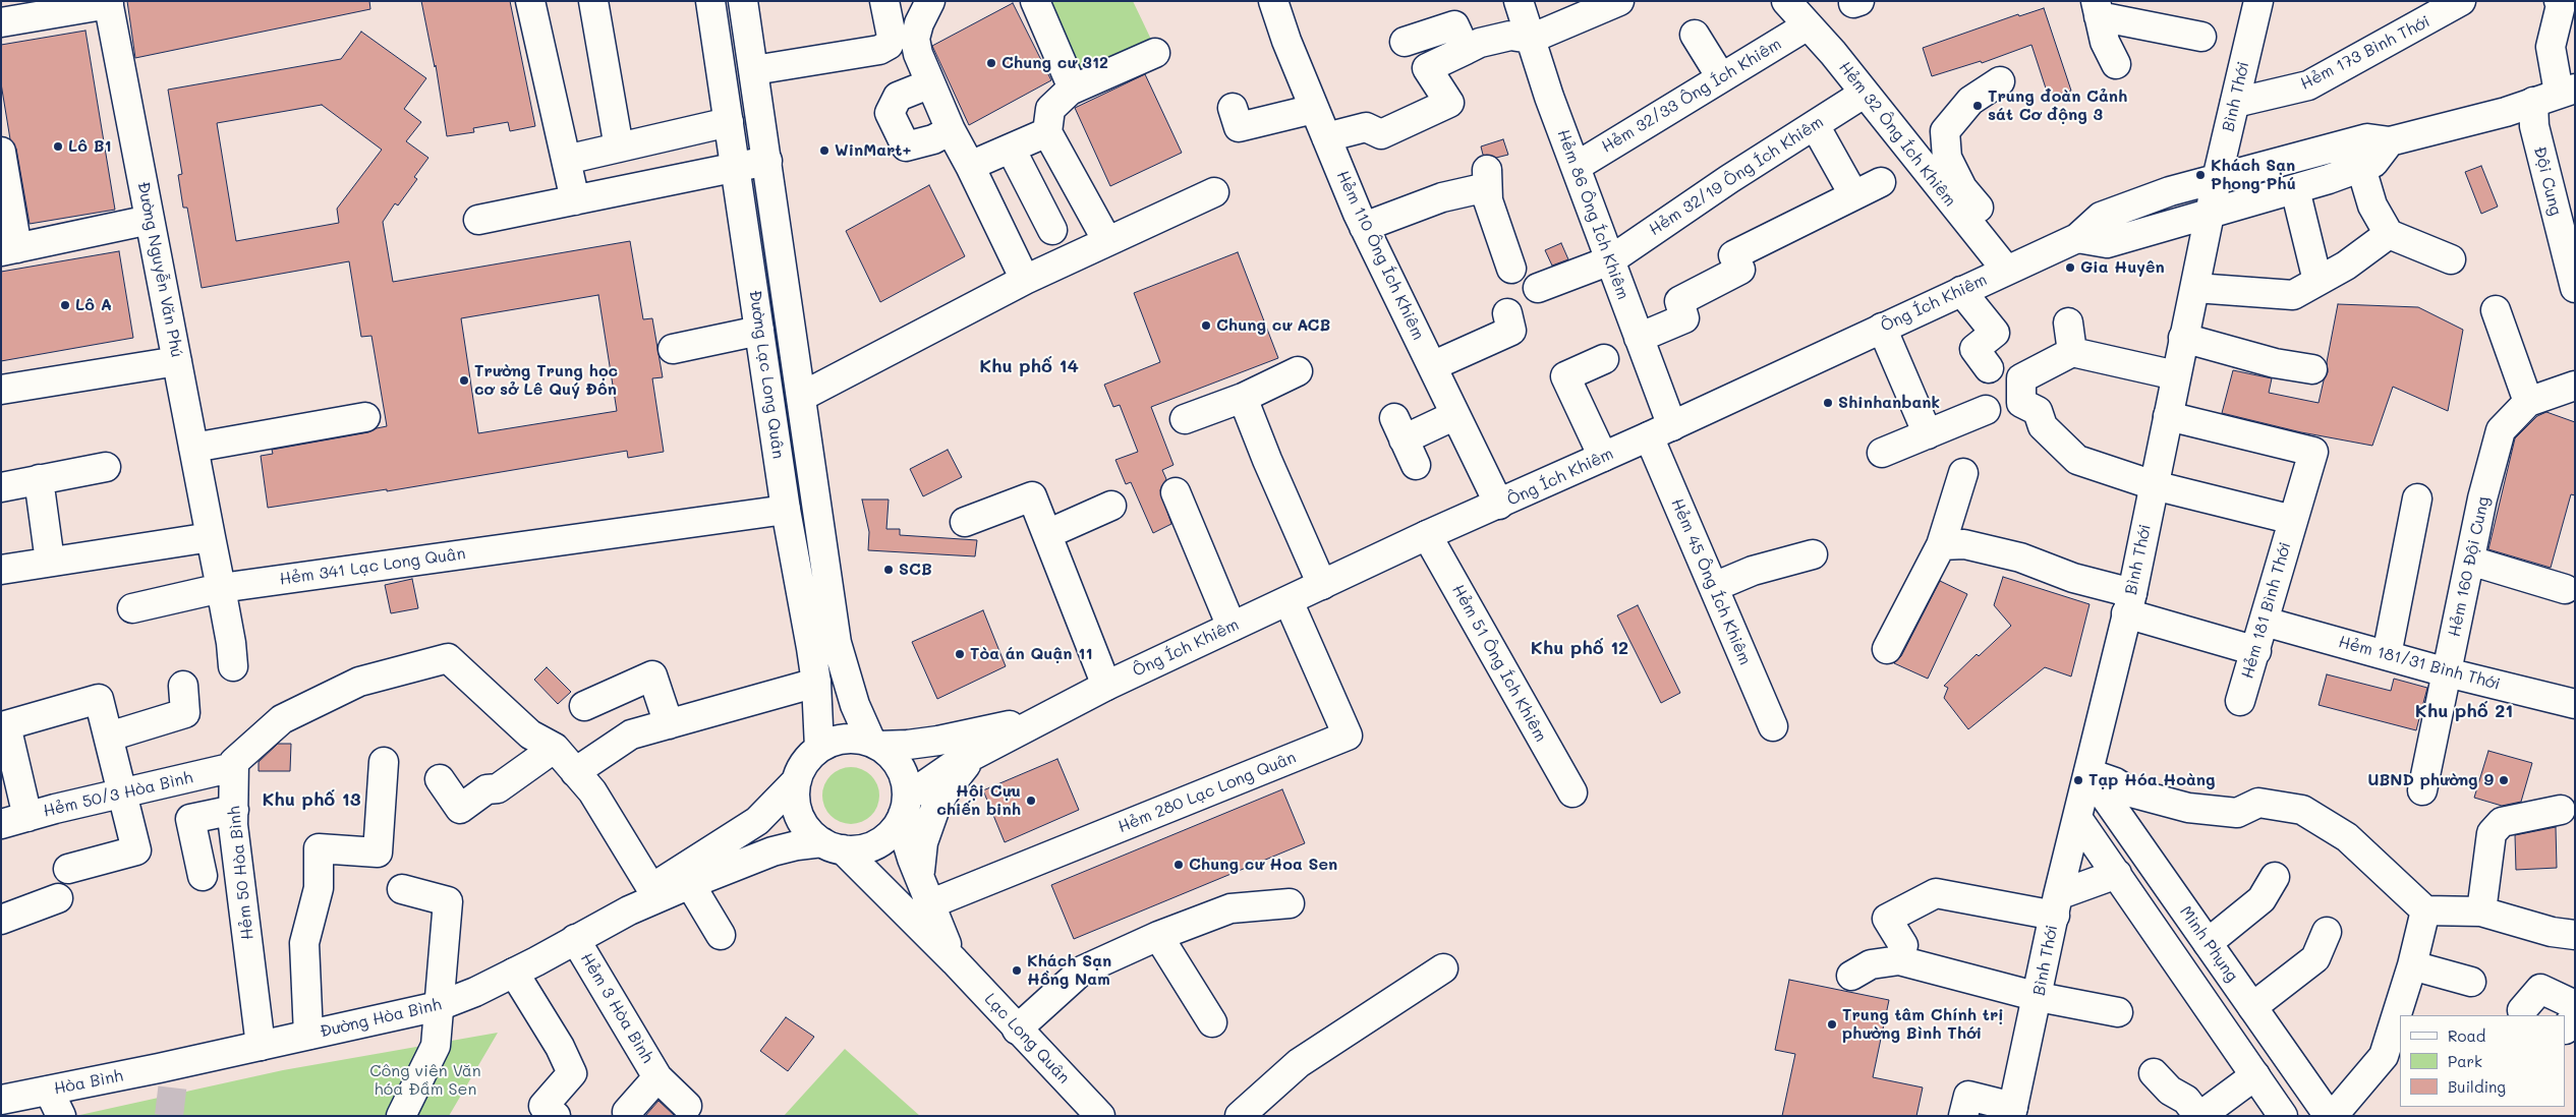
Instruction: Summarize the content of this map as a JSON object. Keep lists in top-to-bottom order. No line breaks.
{"streets":{"street":["Hẻm 173 Bình Thới","Hẻm 32/33 Ông Ích Khiêm","Bình Thới","Hẻm 32 Ông Ích Khiêm","Hẻm 32/19 Ông Ích Khiêm","Đội Cung","Hẻm 86 Ông Ích Khiêm","Hẻm 110 Ông Ích Khiêm","Đường Nguyễn Văn Phú","Ông Ích Khiêm","Đường Lạc Long Quân","Hẻm 341 Lạc Long Quân","Hẻm 160 Đội Cung","Hẻm 45 Ông Ích Khiêm","Hẻm 181 Bình Thới","Hẻm 51 Ông Ích Khiêm","Hẻm 181/31 Bình Thới","Hẻm 280 Lạc Long Quân","Hẻm 50/3 Hòa Bình","Hẻm 50 Hòa Bình","Minh Phụng","Hẻm 3 Hòa Bình","Đường Hòa Bình","Lạc Long Quân","Hòa Bình"]},"crossings":[["Hẻm 173 Bình Thới","Bình Thới"],["Hẻm 32/33 Ông Ích Khiêm","Hẻm 32 Ông Ích Khiêm"],["Hẻm 32/33 Ông Ích Khiêm","Hẻm 86 Ông Ích Khiêm"],["Bình Thới","Ông Ích Khiêm"],["Bình Thới","Hẻm 181 Bình Thới"],["Bình Thới","Minh Phụng"],["Hẻm 32 Ông Ích Khiêm","Hẻm 32/19 Ông Ích Khiêm"],["Hẻm 32 Ông Ích Khiêm","Ông Ích Khiêm"],["Hẻm 32/19 Ông Ích Khiêm","Hẻm 86 Ông Ích Khiêm"],["Đội Cung","Ông Ích Khiêm"],["Hẻm 86 Ông Ích Khiêm","Ông Ích Khiêm"],["Hẻm 86 Ông Ích Khiêm","Hẻm 45 Ông Ích Khiêm"],["Hẻm 110 Ông Ích Khiêm","Ông Ích Khiêm"],["Ông Ích Khiêm","Hẻm 45 Ông Ích Khiêm"],["Ông Ích Khiêm","Hẻm 51 Ông Ích Khiêm"],["Ông Ích Khiêm","Hẻm 280 Lạc Long Quân"],["Đường Lạc Long Quân","Hẻm 341 Lạc Long Quân"],["Đường Lạc Long Quân","Đường Hòa Bình"],["Hẻm 160 Đội Cung","Hẻm 181/31 Bình Thới"],["Hẻm 181 Bình Thới","Hẻm 181/31 Bình Thới"],["Hẻm 50/3 Hòa Bình","Hẻm 50 Hòa Bình"],["Hẻm 50 Hòa Bình","Đường Hòa Bình"],["Hẻm 3 Hòa Bình","Đường Hòa Bình"],["Đường Hòa Bình","Hòa Bình"]],"districts":["Khu phố 14","Khu phố 12","Khu phố 21","Khu phố 13"],"parks":["Công viên Văn hóa Đầm Sen"],"places":["Chung cư 312","Trung đoàn Cảnh sát Cơ động 3","Lô B1","WinMart+","Khách Sạn Phong Phú","Gia Huyên","Lô A","Chung cư ACB","Trường Trung học cơ sở Lê Quý Đôn","Shinhanbank","SCB","Tòa án Quận 11","Tạp Hóa Hoàng","UBND phường 9","Hội Cựu chiến binh","Chung cư Hoa Sen","Khách Sạn Hồng Nam","Trung tâm Chính trị phường Bình Thới"],"legend":["Road","Park","Building"]}
